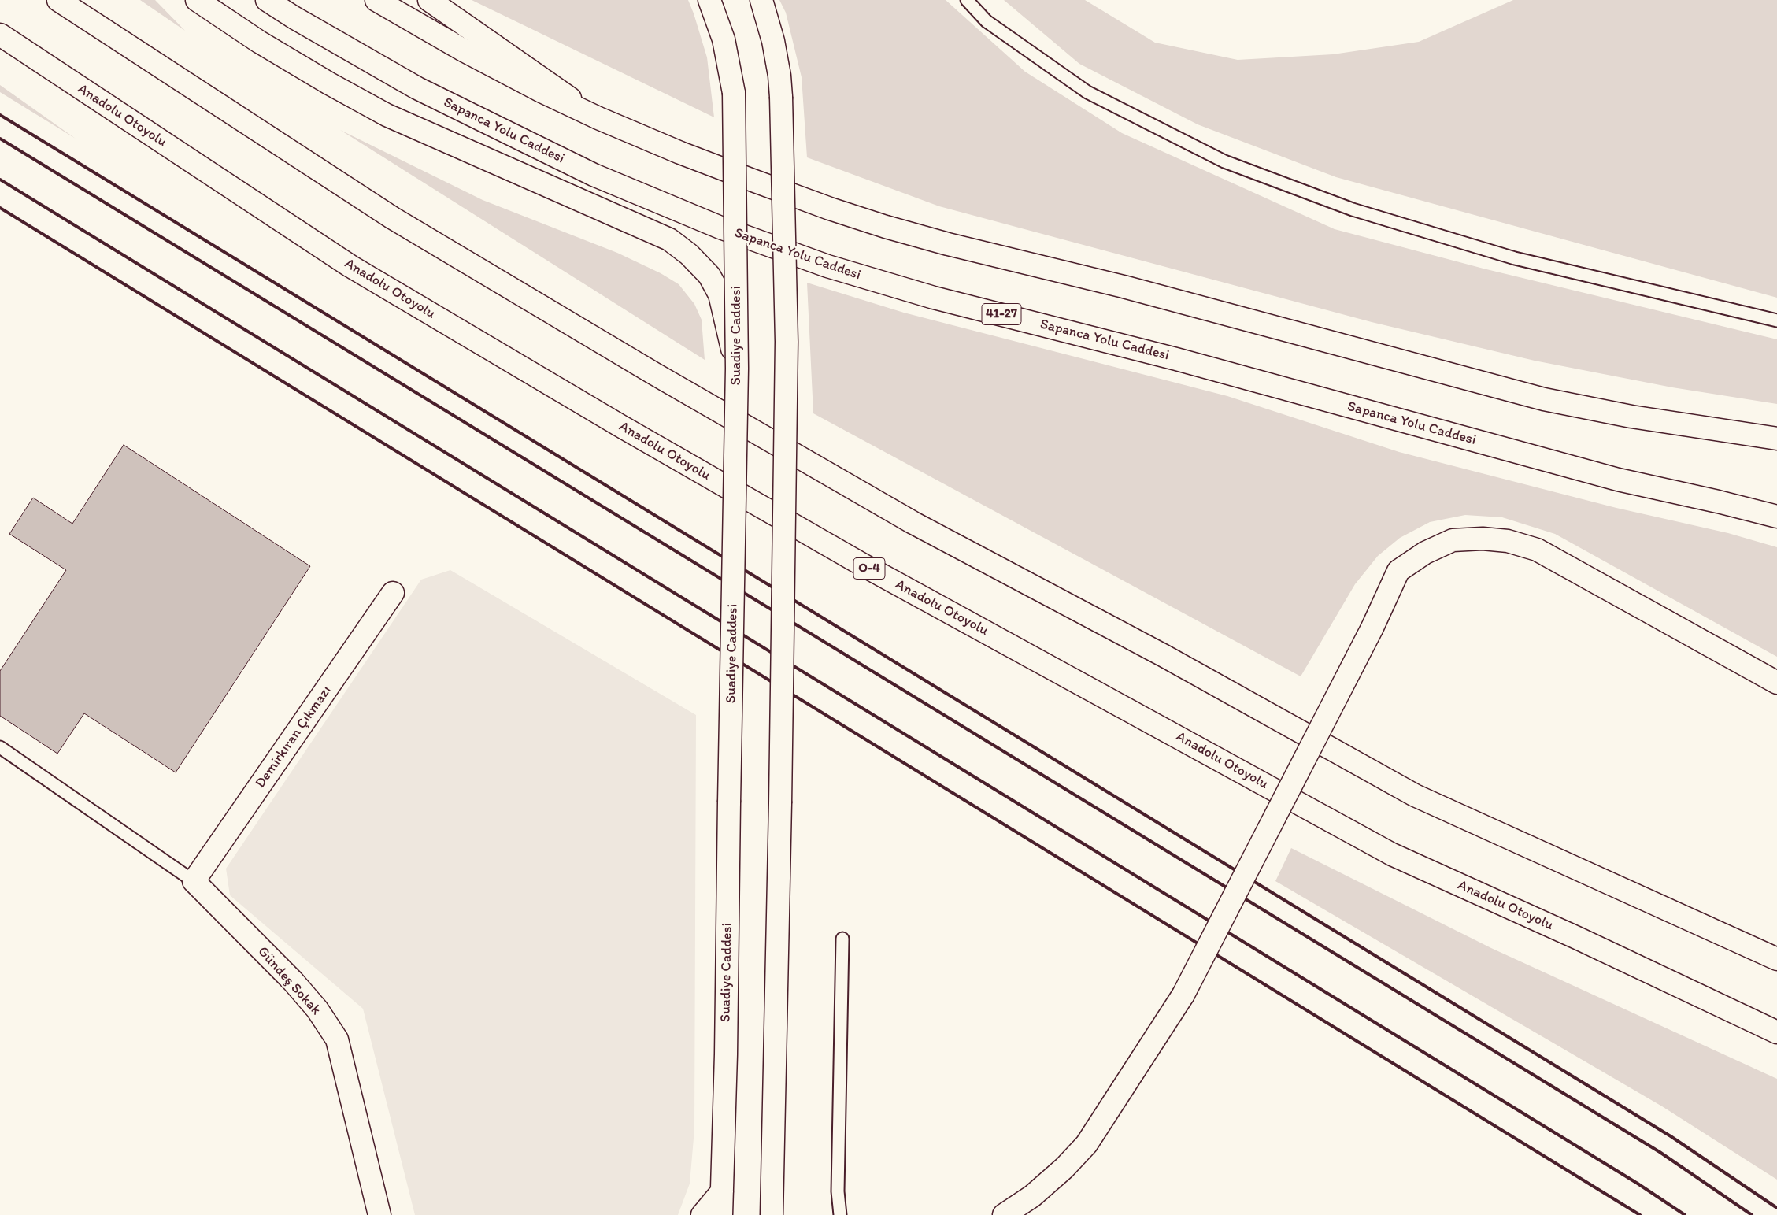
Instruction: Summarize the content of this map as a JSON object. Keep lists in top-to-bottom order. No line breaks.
{"streets":{"main road":["Anadolu Otoyolu","Sapanca Yolu Caddesi","41-27","Suadiye Caddesi","O-4","Demirkıran Çıkmazı","Gündeş Sokak"]},"crossings":[["Demirkıran Çıkmazı","Gündeş Sokak"]]}
